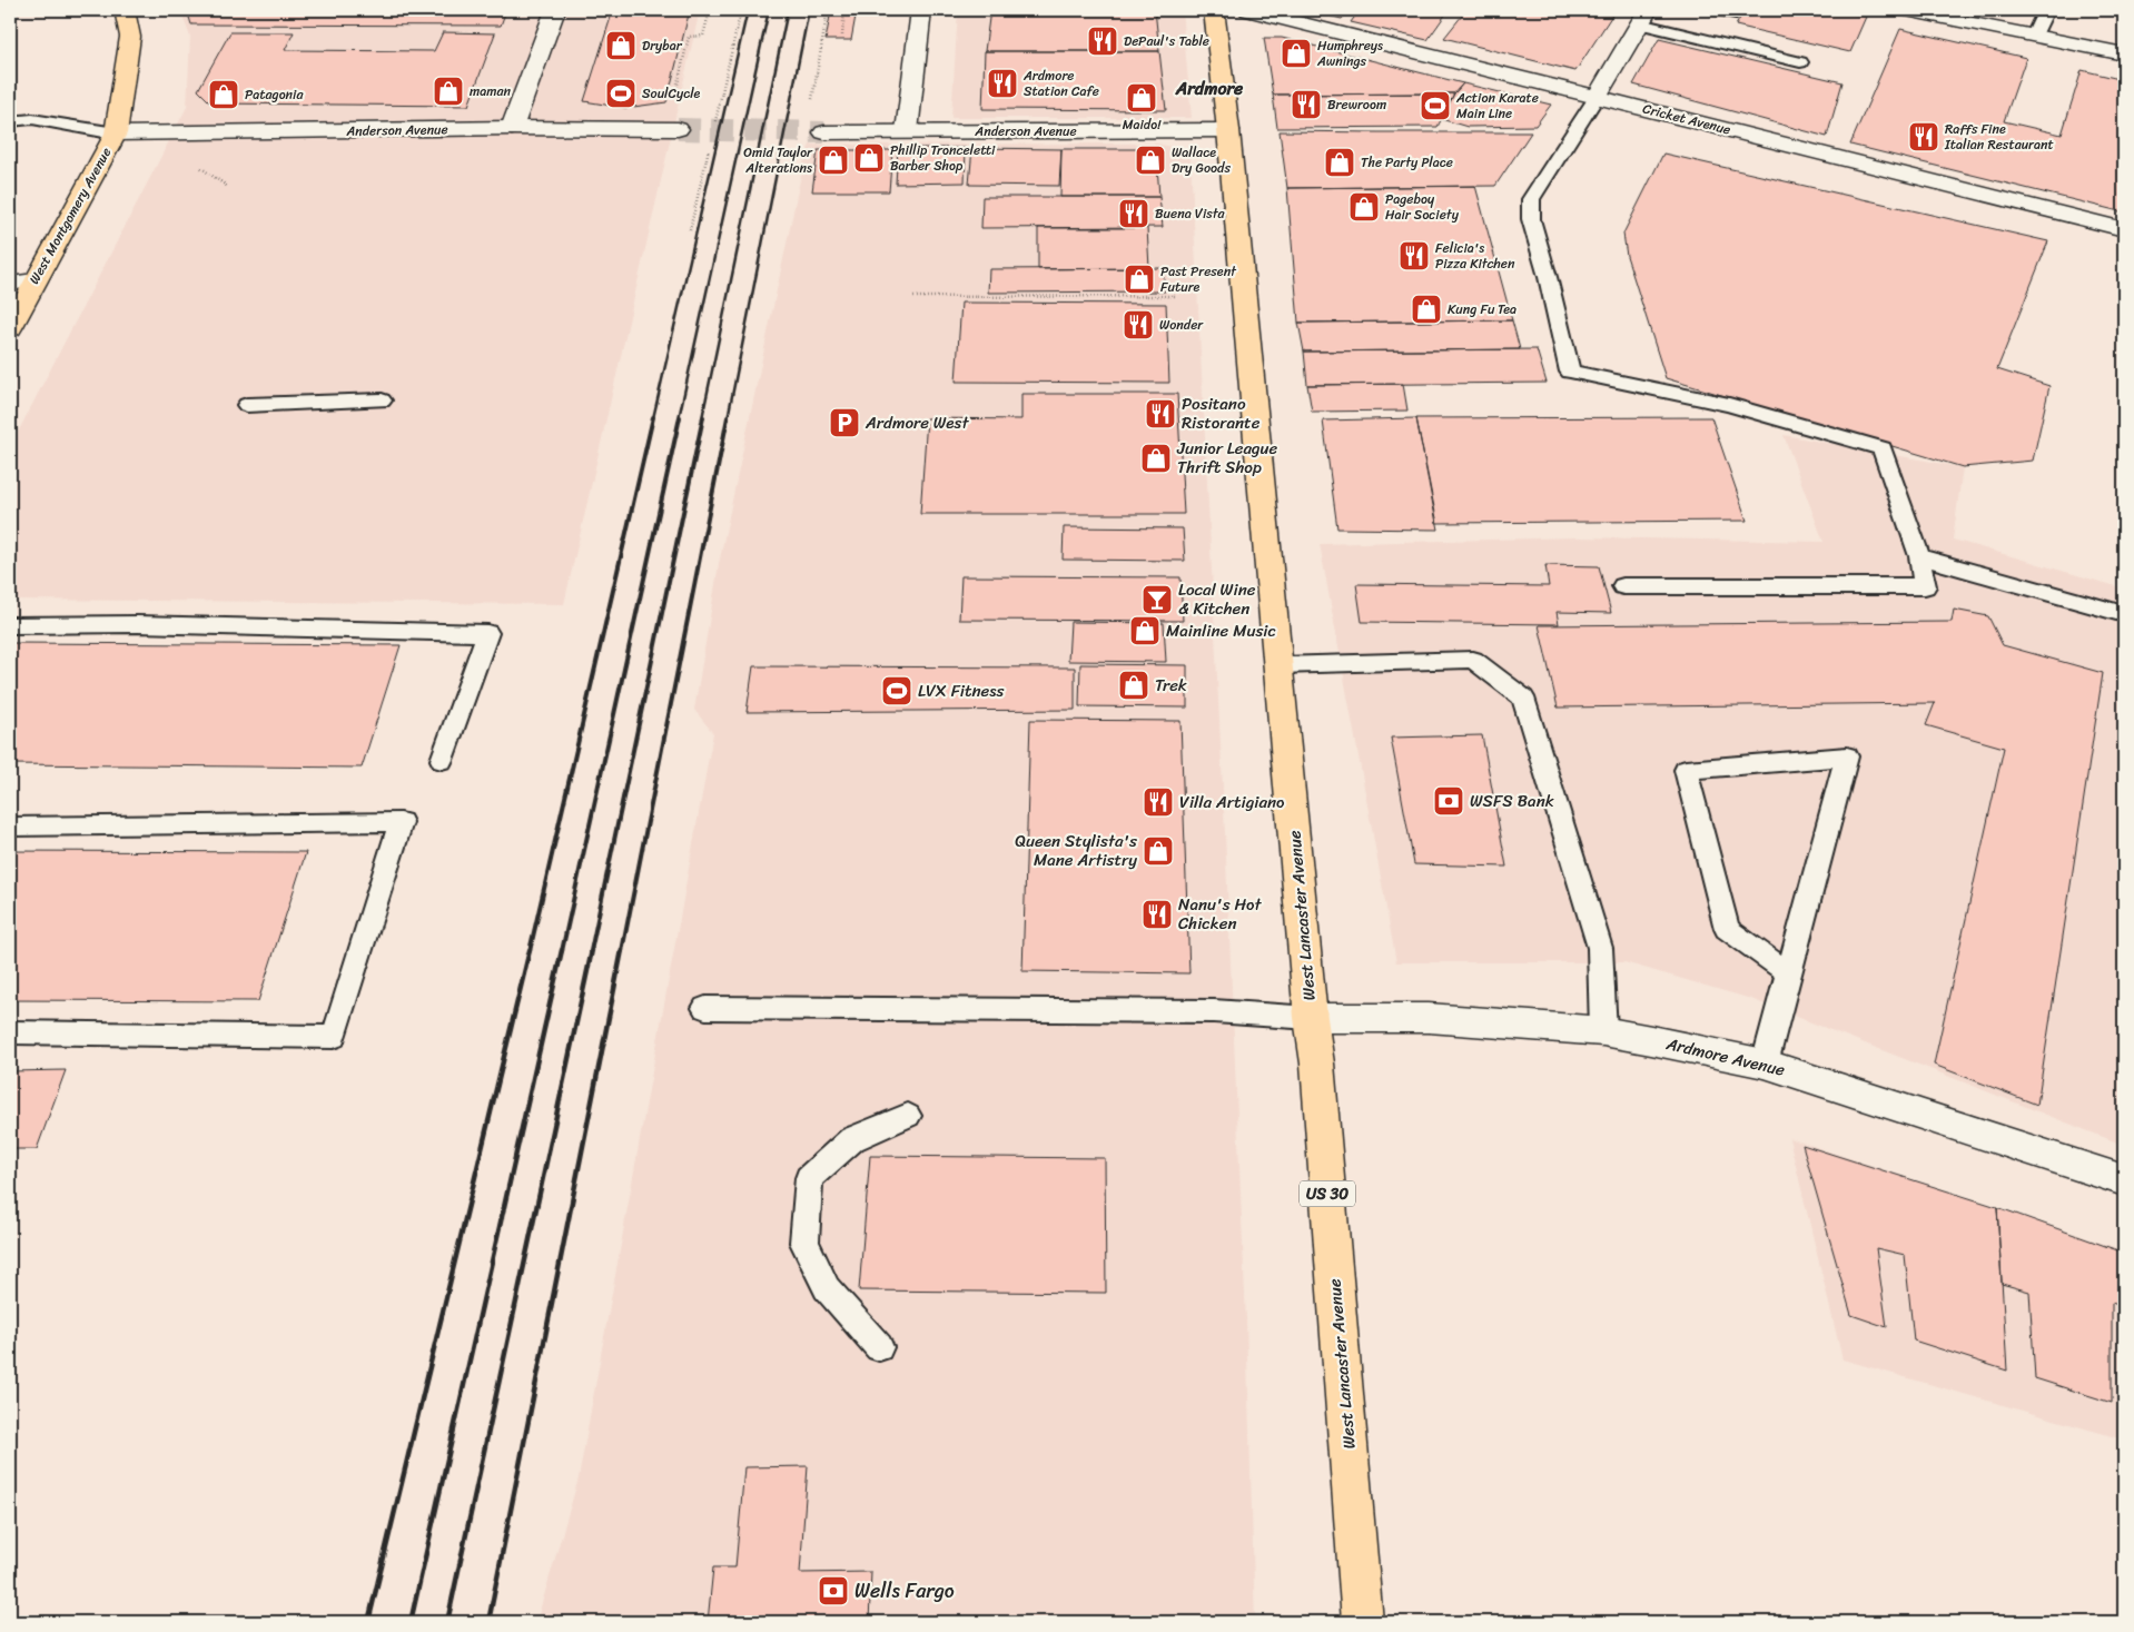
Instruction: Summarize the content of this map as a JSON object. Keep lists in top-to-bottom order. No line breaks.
{"streets":{"main road":["West Montgomery Avenue","West Lancaster Avenue","US 30"],"street":["Cricket Avenue","Anderson Avenue","Ardmore Avenue"]},"crossings":[["Anderson Avenue","West Montgomery Avenue"],["Anderson Avenue","West Lancaster Avenue"],["West Lancaster Avenue","Ardmore Avenue"]],"districts":["Ardmore"],"places":{"restaurant":["DePaul's Table","Ardmore Station Cafe","Brewroom","Raffs Fine Italian Restaurant","Buena Vista","Felicia's Pizza Kitchen","Wonder","Positano Ristorante","Villa Artigiano","Nanu's Hot Chicken"],"shop":["Drybar","Humphreys Awnings","maman","Patagonia","Maido!","Phillip Tronceletti Barber Shop","Omid Taylor Alterations","Wallace Dry Goods","The Party Place","Pageboy Hair Society","Past Present Future","Kung Fu Tea","Junior League Thrift Shop","Mainline Music","Trek","Queen Stylista's Mane Artistry"],"sports":["SoulCycle","Action Karate Main Line","LVX Fitness"],"parking":["Ardmore West"],"bar":["Local Wine & Kitchen"],"bank":["WSFS Bank","Wells Fargo"]}}
